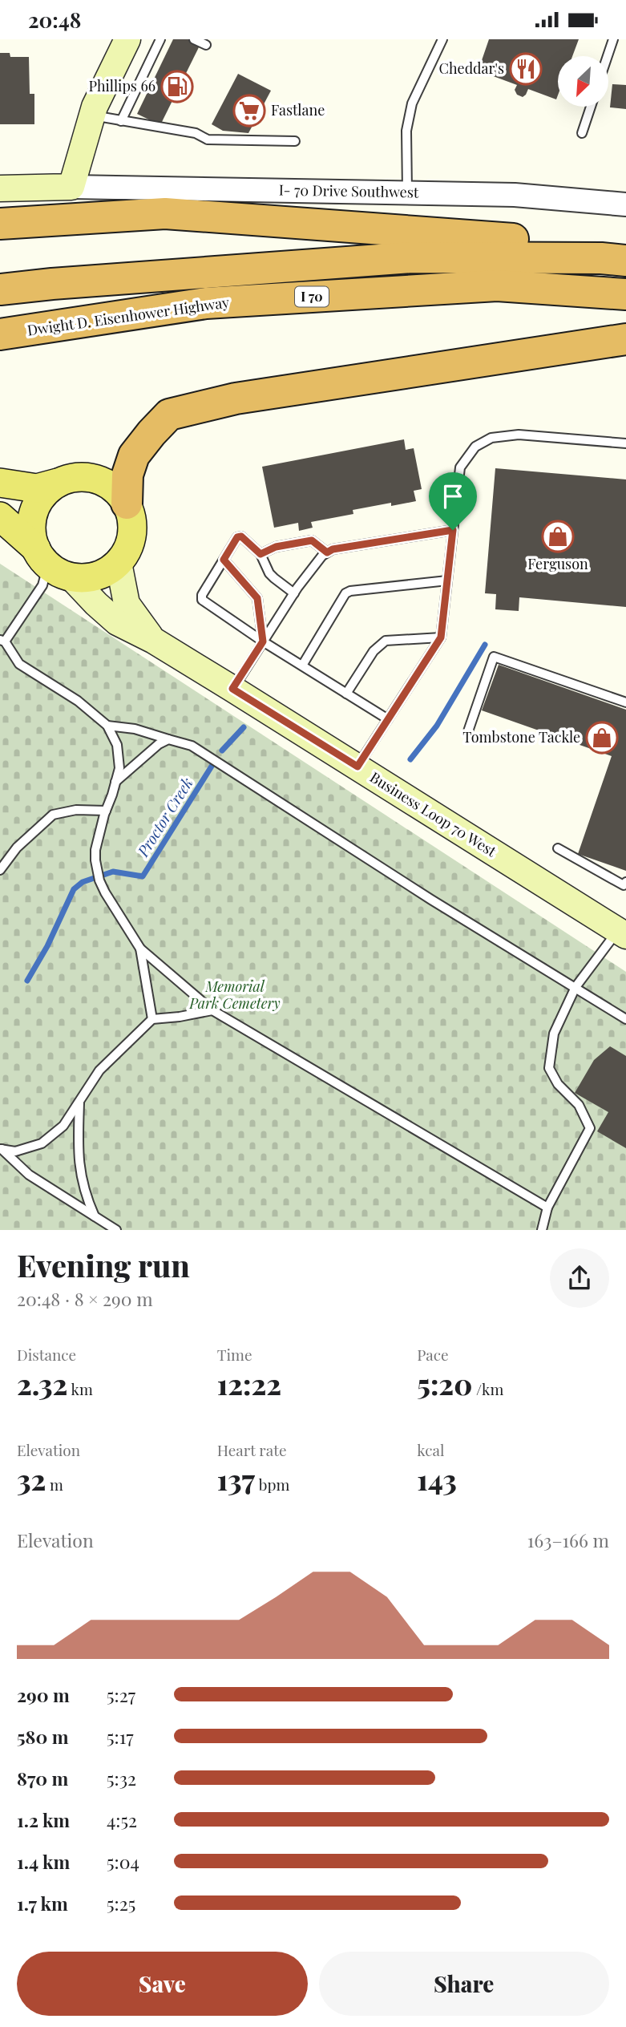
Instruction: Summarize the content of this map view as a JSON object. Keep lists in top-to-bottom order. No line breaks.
{"streets":{"highway":["I 70","Dwight D. Eisenhower Highway"],"main road":["Business Loop 70 West"],"street":["I- 70 Drive Southwest"]},"water":["Proctor Creek"],"parks":["Memorial Park Cemetery"],"places":{"restaurant":["Cheddar's"],"fuel station":["Phillips 66"],"supermarket":["Fastlane"],"shop":["Ferguson","Tombstone Tackle"]},"north":"bottom left","page":{"status":"20:48","heading":["Evening run","20:48 · 8 × 290 m"],"stats":[["Distance","2.32 km"],["Time","12:22"],["Pace","5:20 /km"],["Elevation","32 m"],["Heart rate","137 bpm"],["kcal","143"]],"chart":["Elevation","163–166 m"],"list":[{"name":"290 m","note":"5:27"},{"name":"580 m","note":"5:17"},{"name":"870 m","note":"5:32"},{"name":"1.2 km","note":"4:52"},{"name":"1.4 km","note":"5:04"},{"name":"1.7 km","note":"5:25"}],"buttons":["Save","Share"]}}
